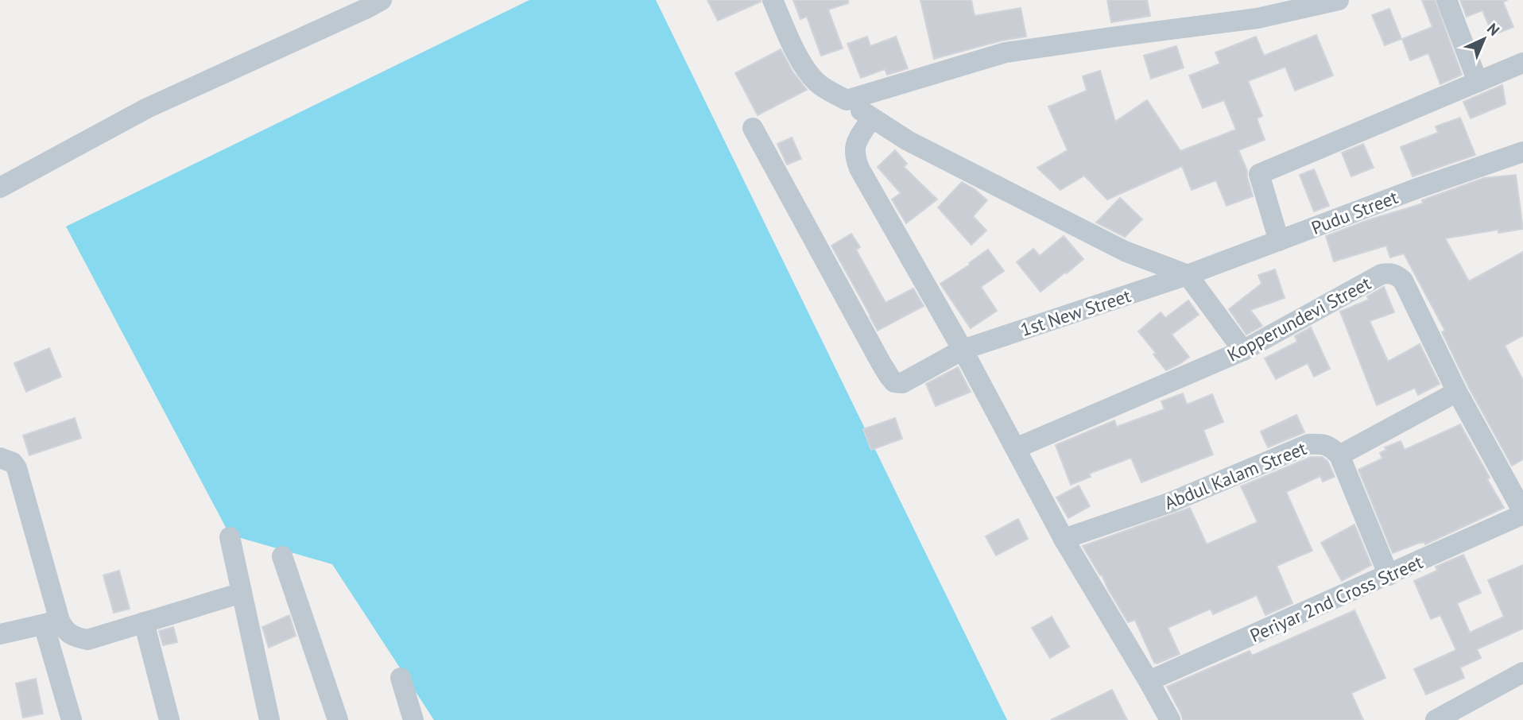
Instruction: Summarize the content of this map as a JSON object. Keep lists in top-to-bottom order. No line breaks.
{"streets":{"street":["Pudu Street","1st New Street","Kopperundevi Street","Abdul Kalam Street","Periyar 2nd Cross Street"]},"crossings":[["Pudu Street","1st New Street"],["Kopperundevi Street","Periyar 2nd Cross Street"]],"north":"top right"}
